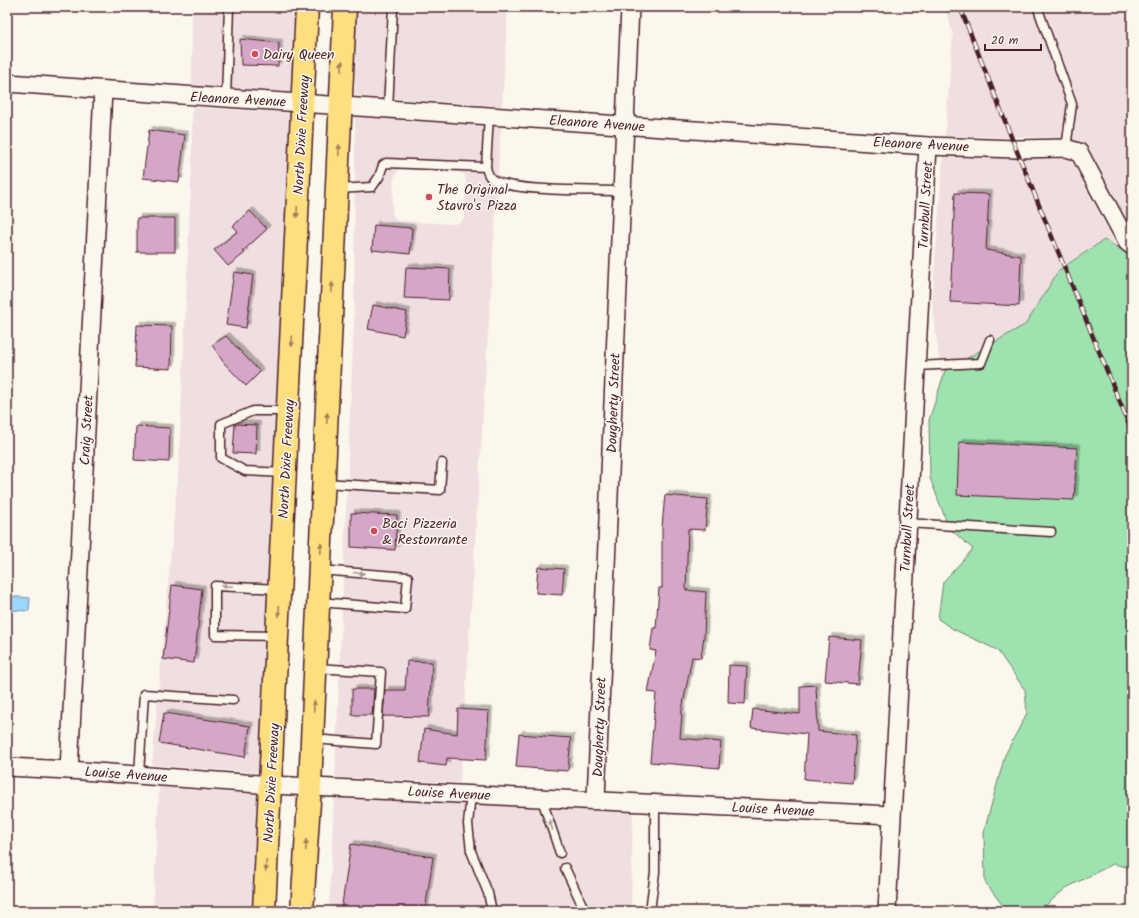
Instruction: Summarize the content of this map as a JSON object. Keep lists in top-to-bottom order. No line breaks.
{"streets":{"main road":["North Dixie Freeway"],"street":["Eleanore Avenue","Turnbull Street","Dougherty Street","Craig Street","Louise Avenue"]},"crossings":[["Eleanore Avenue","North Dixie Freeway"],["Eleanore Avenue","Turnbull Street"],["Eleanore Avenue","Dougherty Street"],["Eleanore Avenue","Craig Street"],["North Dixie Freeway","Louise Avenue"],["Turnbull Street","Louise Avenue"],["Dougherty Street","Louise Avenue"],["Craig Street","Louise Avenue"]],"places":["Dairy Queen","The Original Stavro's Pizza","Baci Pizzeria & Restonrante"],"scale_bar":"20 m"}
